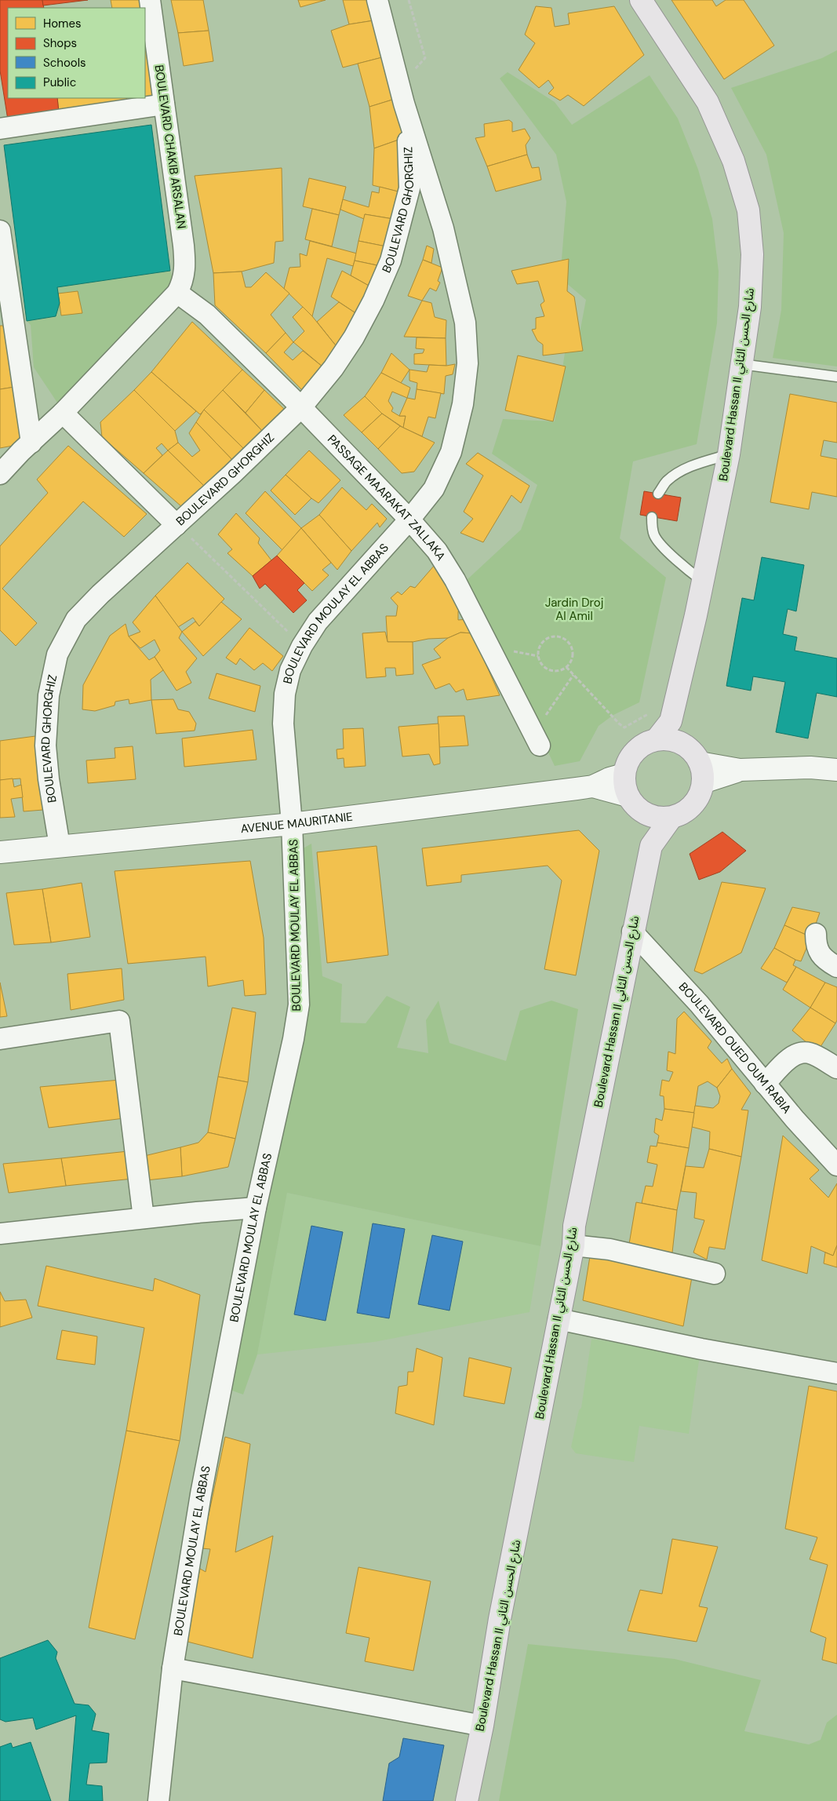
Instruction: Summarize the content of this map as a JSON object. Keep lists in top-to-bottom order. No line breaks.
{"streets":{"main road":["Boulevard Hassan II شارع الحسن الثاني"],"street":["BOULEVARD CHAKIB ARSALAN","BOULEVARD GHORGHIZ","PASSAGE MAARAKAT ZALLAKA","BOULEVARD MOULAY EL ABBAS","AVENUE MAURITANIE","BOULEVARD OUED OUM RABIA"]},"crossings":[["BOULEVARD CHAKIB ARSALAN","PASSAGE MAARAKAT ZALLAKA"],["BOULEVARD GHORGHIZ","PASSAGE MAARAKAT ZALLAKA"],["BOULEVARD GHORGHIZ","BOULEVARD MOULAY EL ABBAS"],["BOULEVARD GHORGHIZ","AVENUE MAURITANIE"],["Boulevard Hassan II شارع الحسن الثاني","AVENUE MAURITANIE"],["Boulevard Hassan II شارع الحسن الثاني","BOULEVARD OUED OUM RABIA"],["PASSAGE MAARAKAT ZALLAKA","BOULEVARD MOULAY EL ABBAS"],["BOULEVARD MOULAY EL ABBAS","AVENUE MAURITANIE"]],"parks":["Jardin Droj Al Amil"],"legend":["Homes","Shops","Schools","Public"]}
